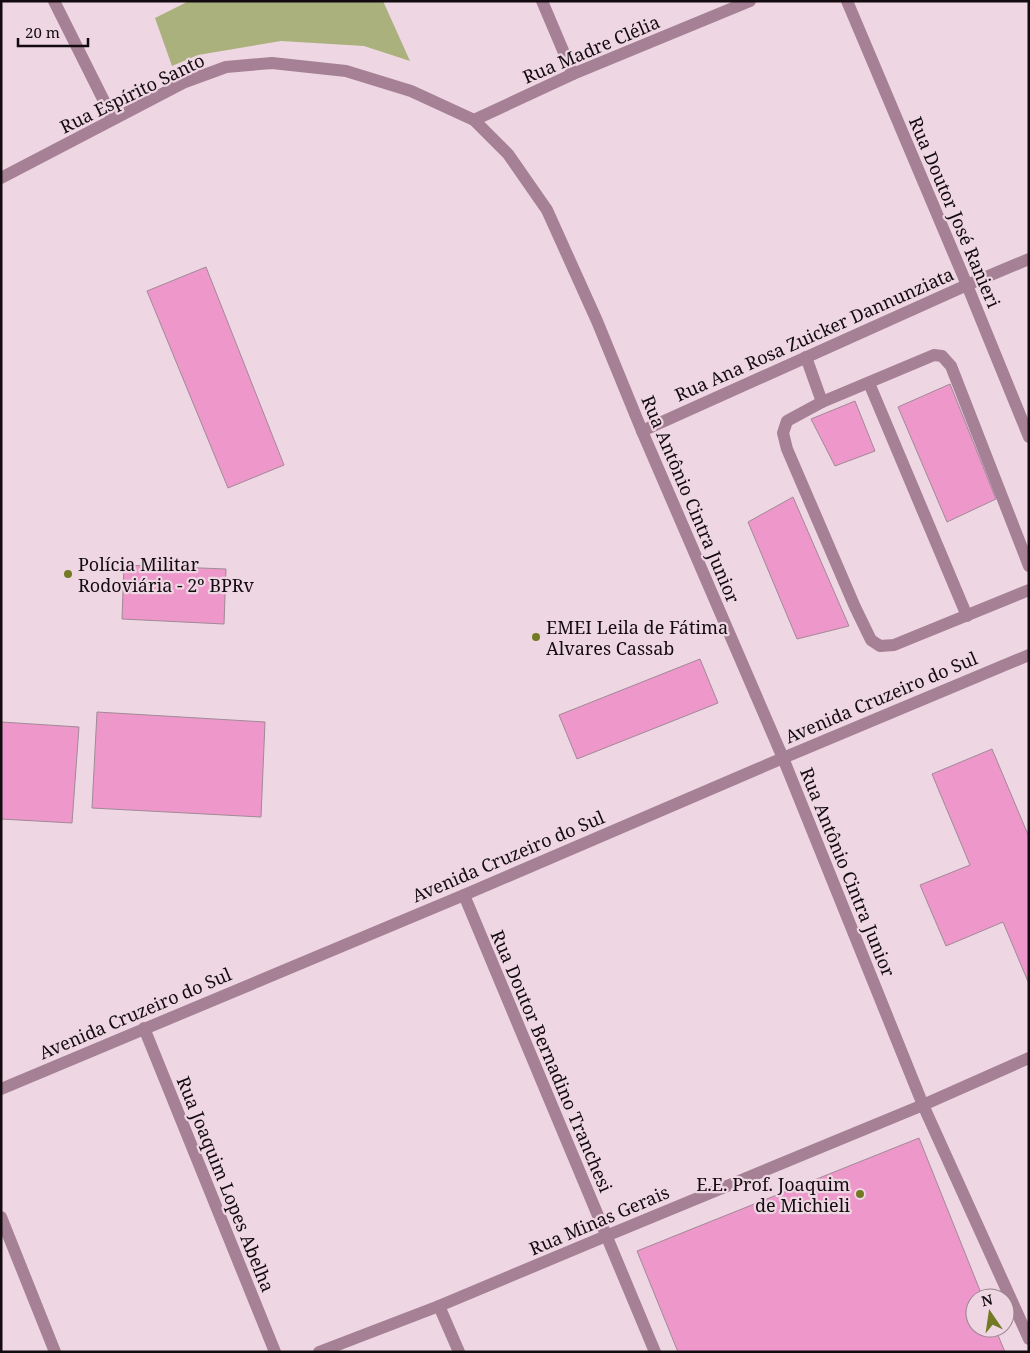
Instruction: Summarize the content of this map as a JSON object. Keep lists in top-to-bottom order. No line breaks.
{"streets":{"street":["Rua Madre Clélia","Rua Espírito Santo","Rua Doutor José Ranieri","Rua Ana Rosa Zuicker Dannunziata","Rua Antônio Cintra Junior","Avenida Cruzeiro do Sul","Rua Doutor Bernadino Tranchesi","Rua Joaquim Lopes Abelha","Rua Minas Gerais"]},"crossings":[["Rua Madre Clélia","Rua Antônio Cintra Junior"],["Rua Espírito Santo","Rua Antônio Cintra Junior"],["Rua Doutor José Ranieri","Rua Ana Rosa Zuicker Dannunziata"],["Rua Ana Rosa Zuicker Dannunziata","Rua Antônio Cintra Junior"],["Rua Antônio Cintra Junior","Avenida Cruzeiro do Sul"],["Rua Antônio Cintra Junior","Rua Minas Gerais"],["Avenida Cruzeiro do Sul","Rua Doutor Bernadino Tranchesi"],["Avenida Cruzeiro do Sul","Rua Joaquim Lopes Abelha"],["Rua Doutor Bernadino Tranchesi","Rua Minas Gerais"]],"places":["Polícia Militar Rodoviária - 2º BPRv","EMEI Leila de Fátima Alvares Cassab","E.E. Prof. Joaquim de Michieli"],"scale_bar":"20 m","north":"top"}
